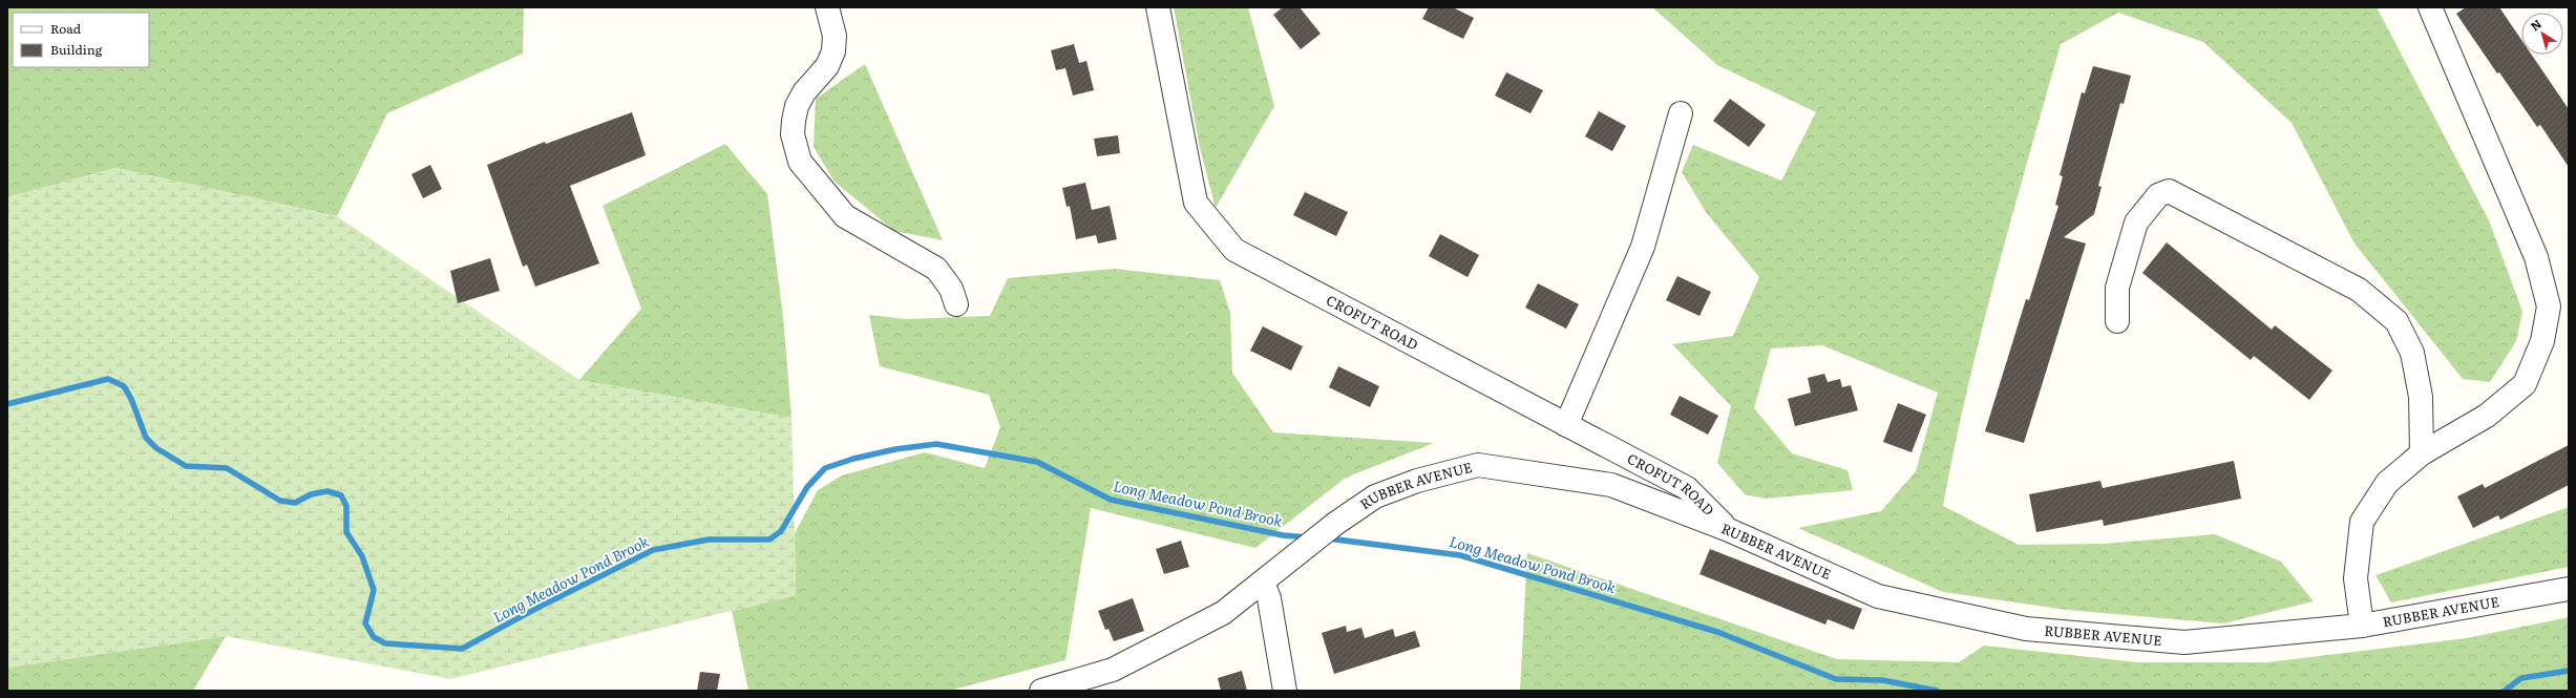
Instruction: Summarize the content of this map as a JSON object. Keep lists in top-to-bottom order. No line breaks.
{"streets":{"street":["CROFUT ROAD","RUBBER AVENUE"]},"crossings":[["CROFUT ROAD","RUBBER AVENUE"]],"water":["Long Meadow Pond Brook"],"legend":["Road","Building"],"north":"top left"}
